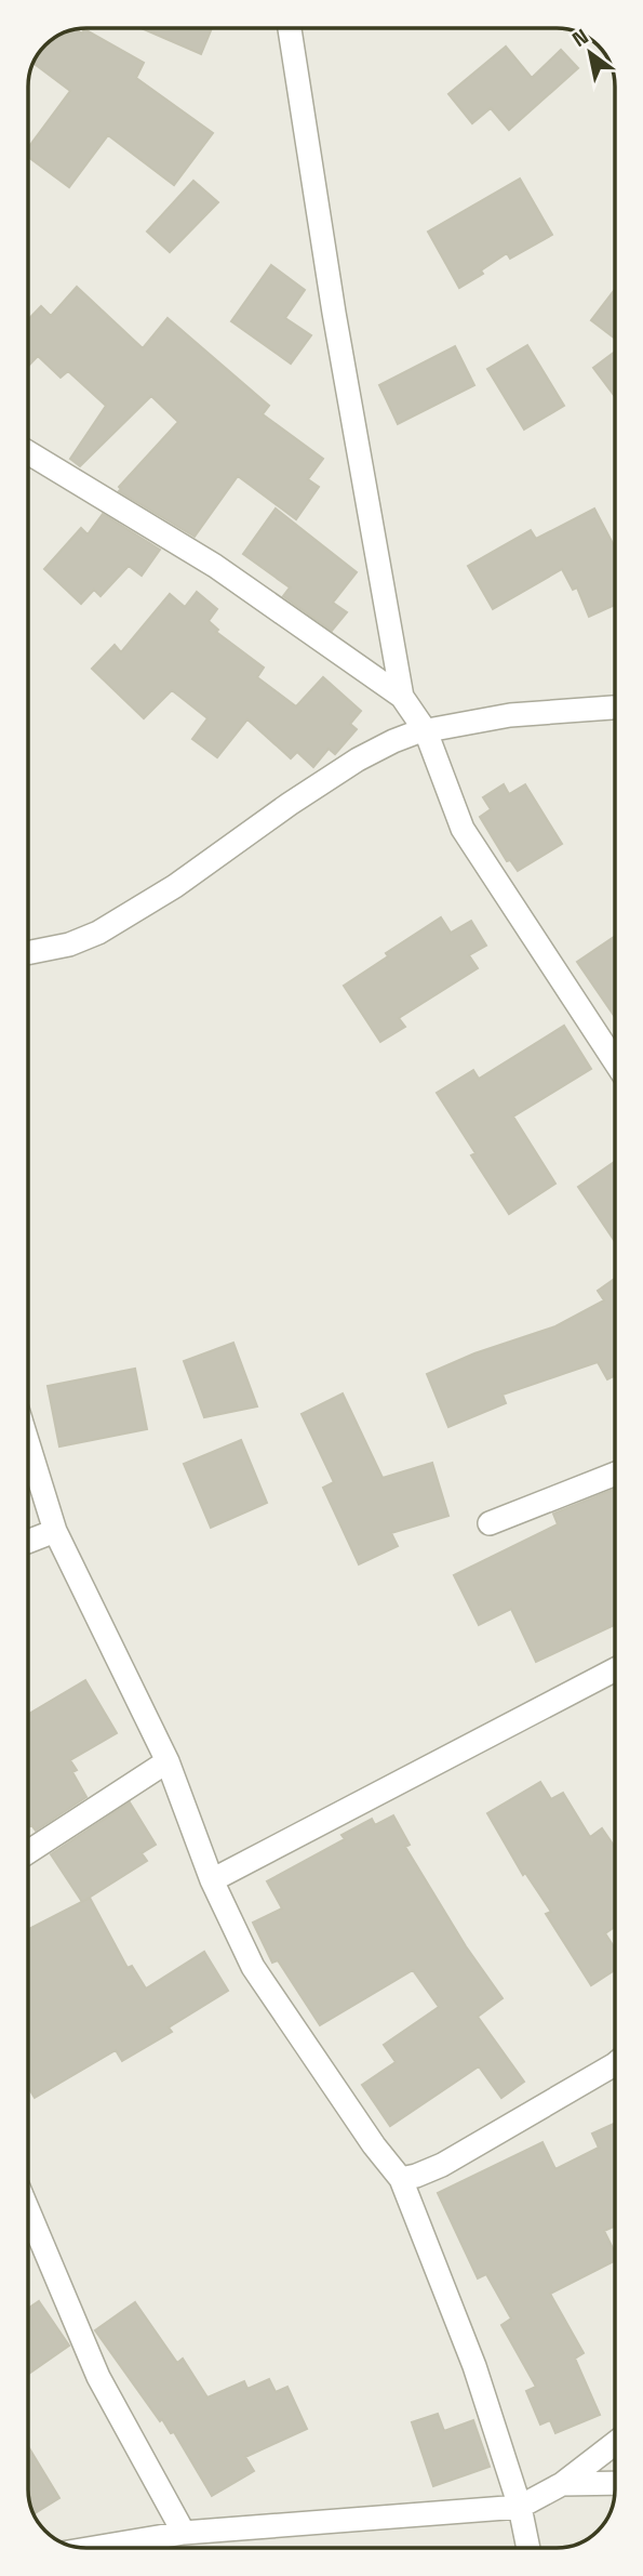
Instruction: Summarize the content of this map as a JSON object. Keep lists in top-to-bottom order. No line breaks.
{"north":"top left"}
